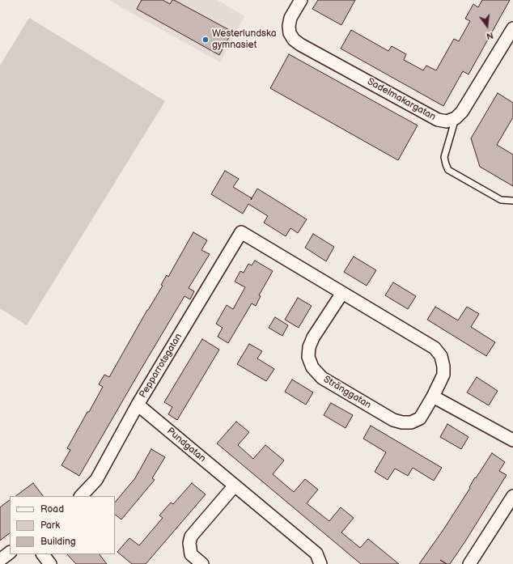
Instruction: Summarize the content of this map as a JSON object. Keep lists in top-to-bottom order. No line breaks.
{"streets":{"street":["Sadelmakargatan","Pepparrotsgatan","Stränggatan","Pundgatan"]},"crossings":[["Pepparrotsgatan","Stränggatan"],["Pepparrotsgatan","Pundgatan"]],"places":["Westerlundska gymnasiet"],"legend":["Road","Park","Building"],"north":"bottom"}
